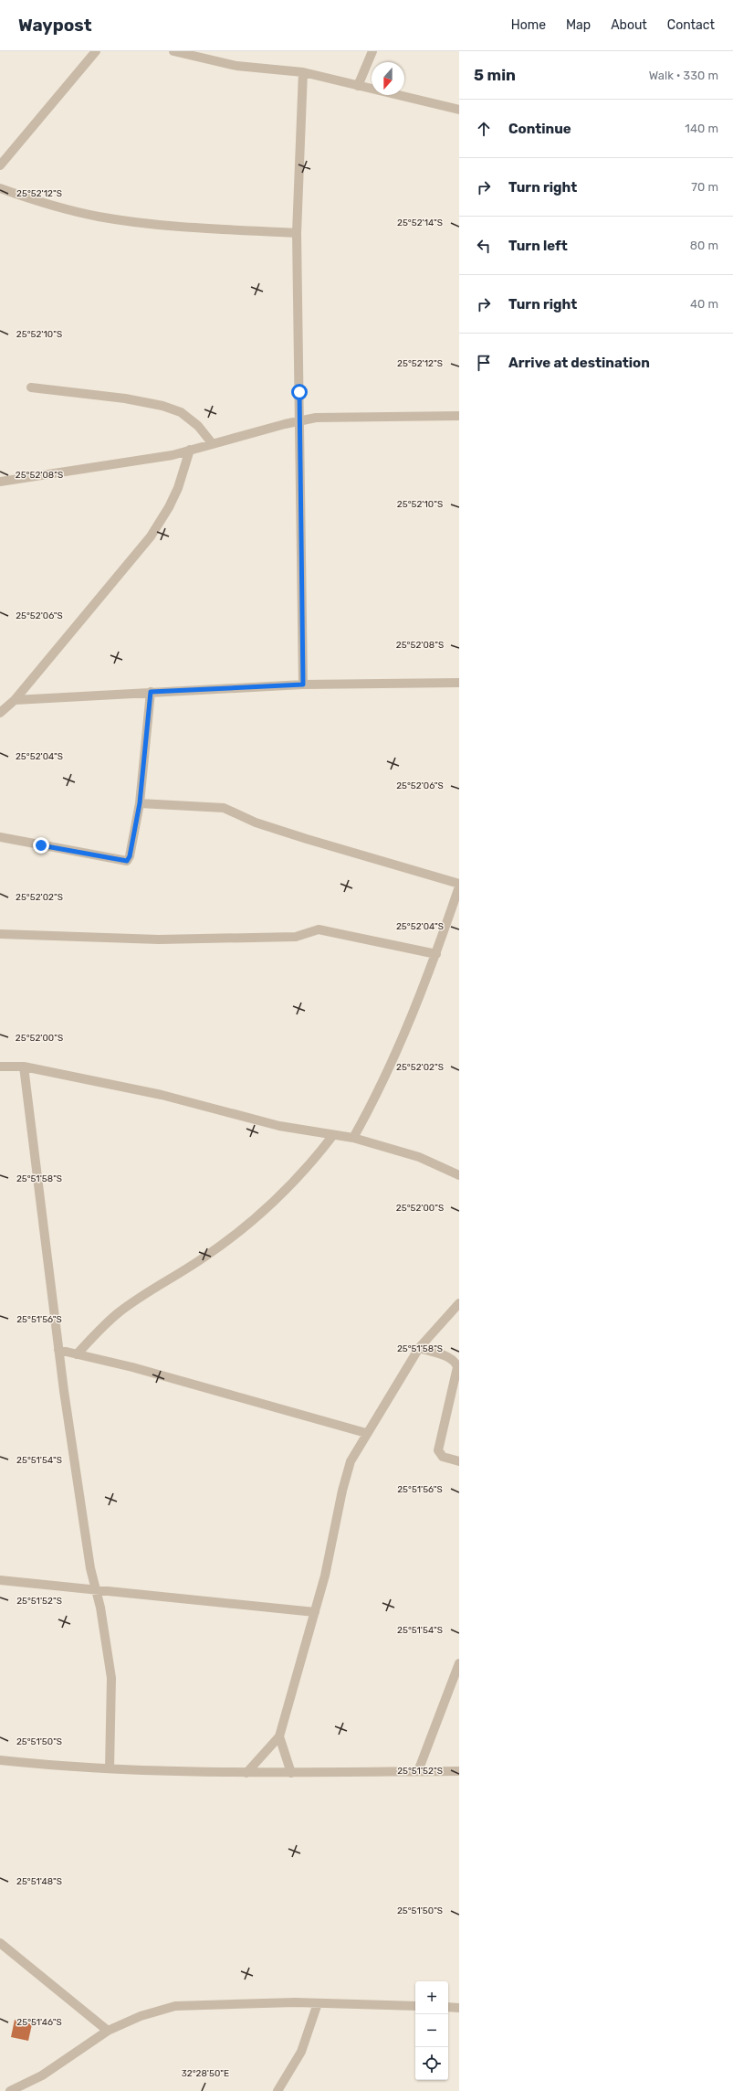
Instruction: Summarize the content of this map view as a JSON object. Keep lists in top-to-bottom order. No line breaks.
{"north":"bottom","page":{"header":"Waypost","nav":["Home","Map","About","Contact"],"heading":["5 min","Walk · 330 m"],"list":[["Continue","140 m"],["Turn right","70 m"],["Turn left","80 m"],["Turn right","40 m"],"Arrive at destination"],"map_buttons":["+","−"]},"coordinates":["25°52'12\"S","25°52'14\"S","25°52'10\"S","25°52'08\"S","25°52'06\"S","25°52'04\"S","25°52'02\"S","25°52'00\"S","25°51'58\"S","25°51'56\"S","25°51'54\"S","25°51'52\"S","25°51'50\"S","25°51'48\"S","25°51'46\"S","32°28'50\"E"]}
